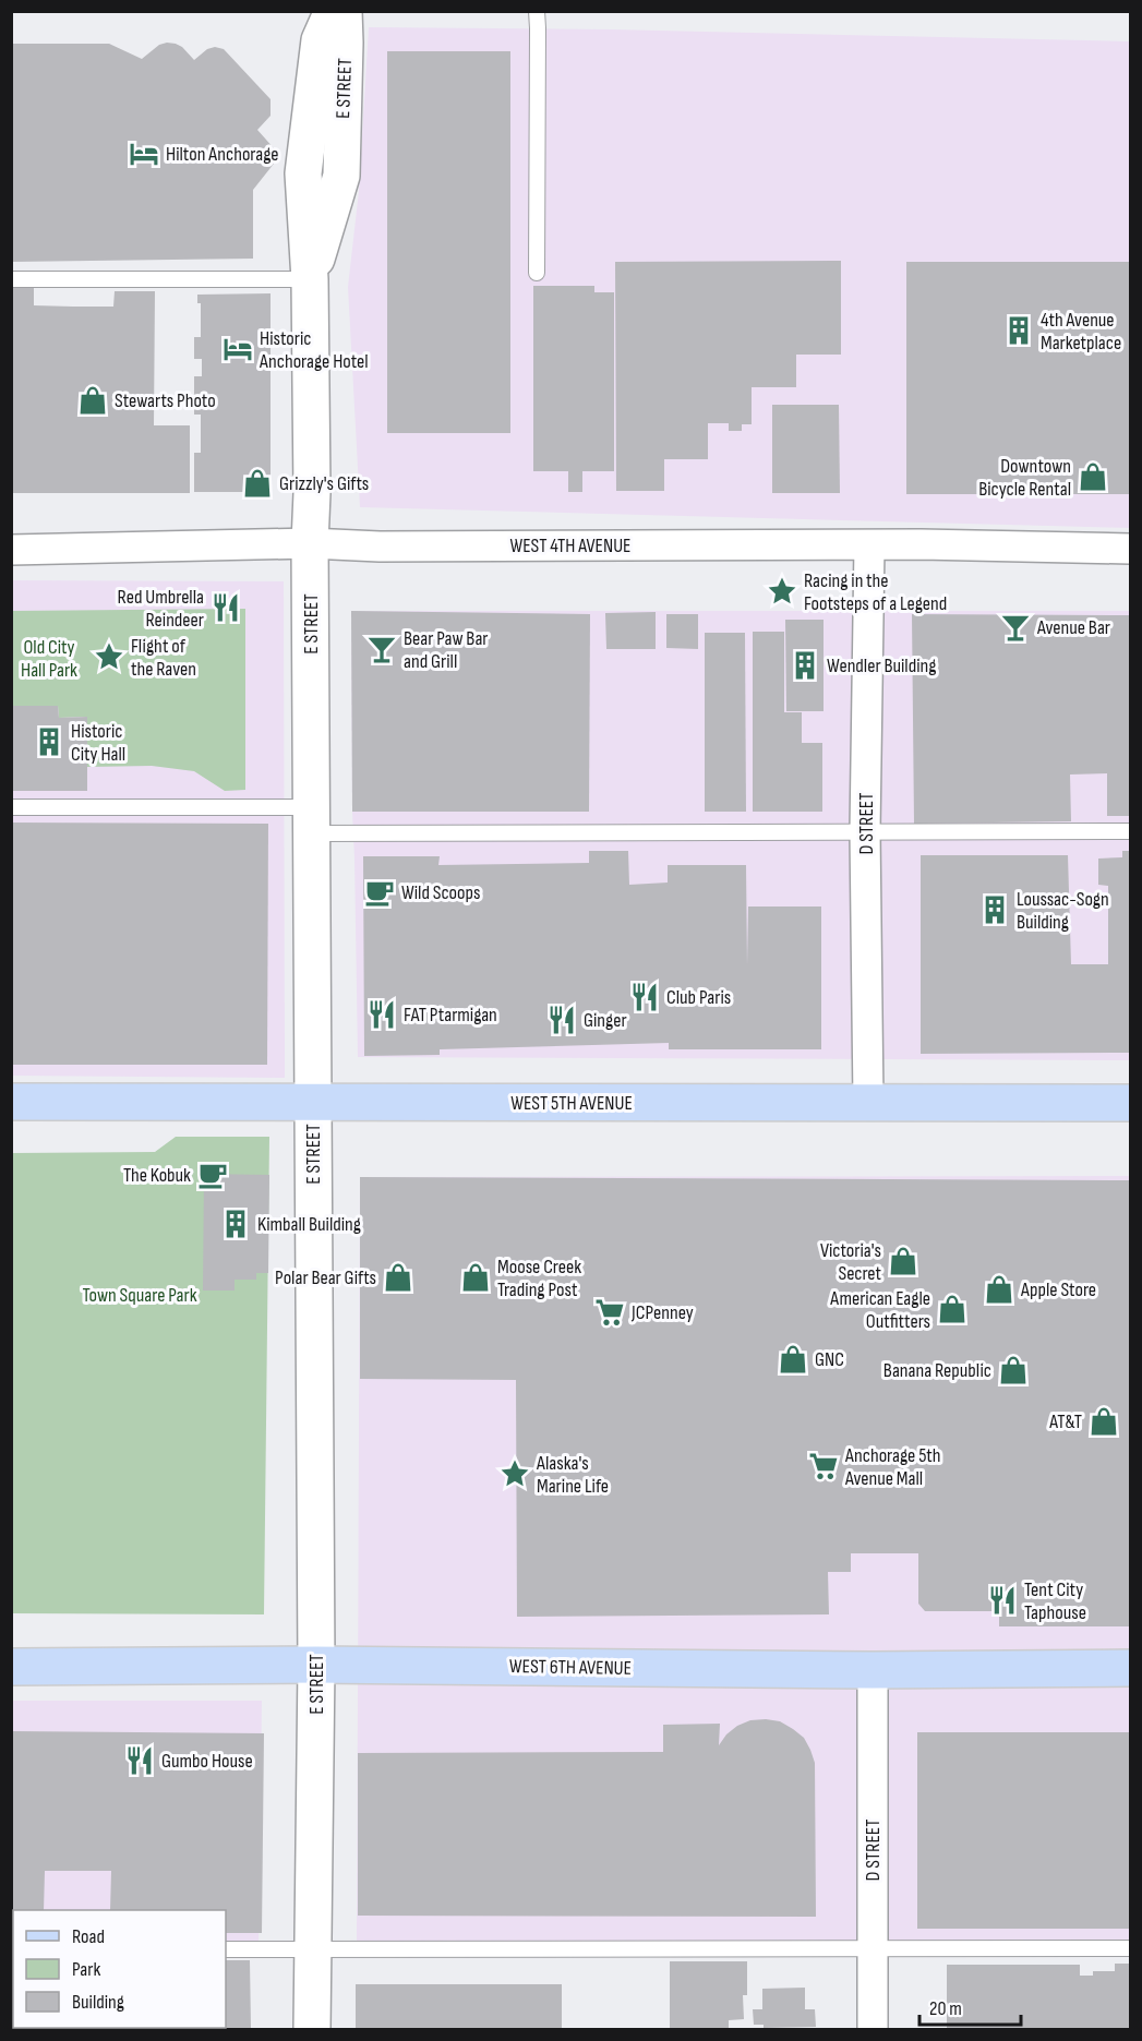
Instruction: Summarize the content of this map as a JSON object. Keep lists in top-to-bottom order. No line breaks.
{"streets":{"main road":["WEST 5TH AVENUE","WEST 6TH AVENUE"],"street":["E STREET","WEST 4TH AVENUE","D STREET"]},"crossings":[["E STREET","WEST 4TH AVENUE"],["E STREET","WEST 5TH AVENUE"],["E STREET","WEST 6TH AVENUE"],["WEST 4TH AVENUE","D STREET"],["D STREET","WEST 5TH AVENUE"],["D STREET","WEST 6TH AVENUE"]],"parks":["Old City Hall Park","Town Square Park"],"places":{"hotel":["Hilton Anchorage","Historic Anchorage Hotel"],"building":["4th Avenue Marketplace","Wendler Building","Historic City Hall","Loussac-Sogn Building","Kimball Building"],"shop":["Stewarts Photo","Downtown Bicycle Rental","Grizzly's Gifts","Victoria's Secret","Polar Bear Gifts","Moose Creek Trading Post","Apple Store","American Eagle Outfitters","GNC","Banana Republic","AT&T"],"place":["Racing in the Footsteps of a Legend","Flight of the Raven","Alaska's Marine Life"],"restaurant":["Red Umbrella Reindeer","Club Paris","FAT Ptarmigan","Ginger","Tent City Taphouse","Gumbo House"],"bar":["Avenue Bar","Bear Paw Bar and Grill"],"cafe":["Wild Scoops","The Kobuk"],"supermarket":["JCPenney","Anchorage 5th Avenue Mall"]},"legend":["Road","Park","Building"],"scale_bar":"20 m"}
